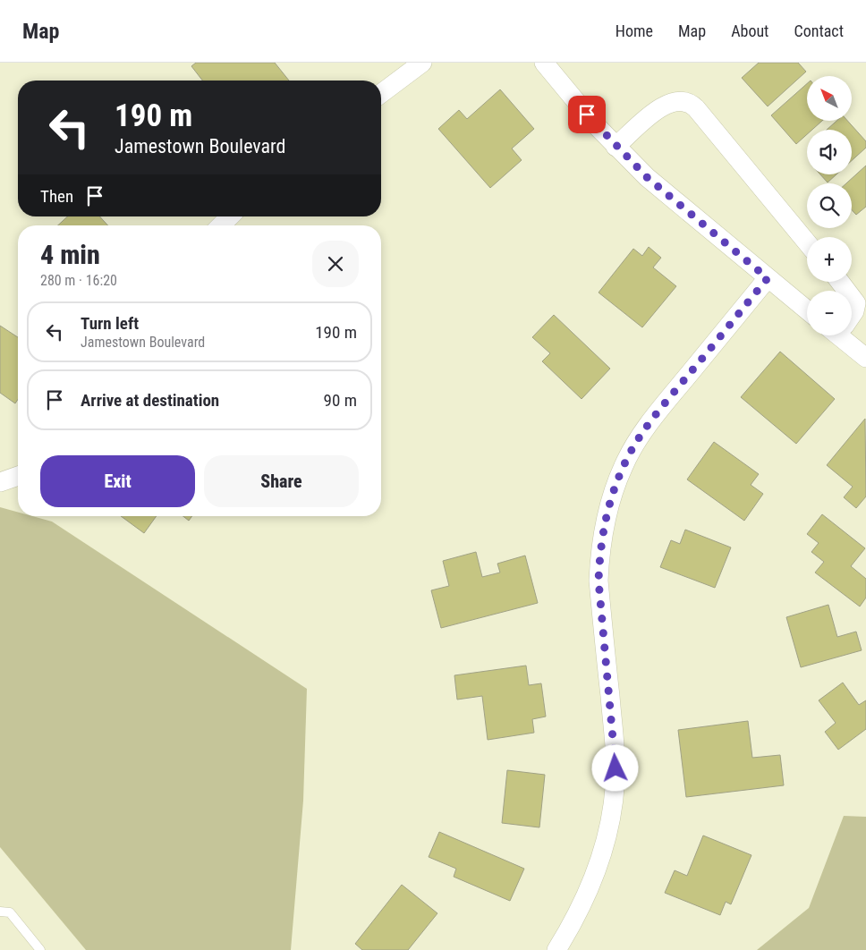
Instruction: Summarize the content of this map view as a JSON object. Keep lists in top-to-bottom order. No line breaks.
{"north":"top left","page":{"header":"Map","nav":["Home","Map","About","Contact"],"map_buttons":["+","−"],"turn":["190 m","Jamestown Boulevard"],"then":"Then","heading":["4 min","280 m · 16:20"],"list":[{"name":"Turn left","note":"Jamestown Boulevard","value":"190 m"},{"name":"Arrive at destination","value":"90 m"}],"buttons":["Exit","Share"]}}
